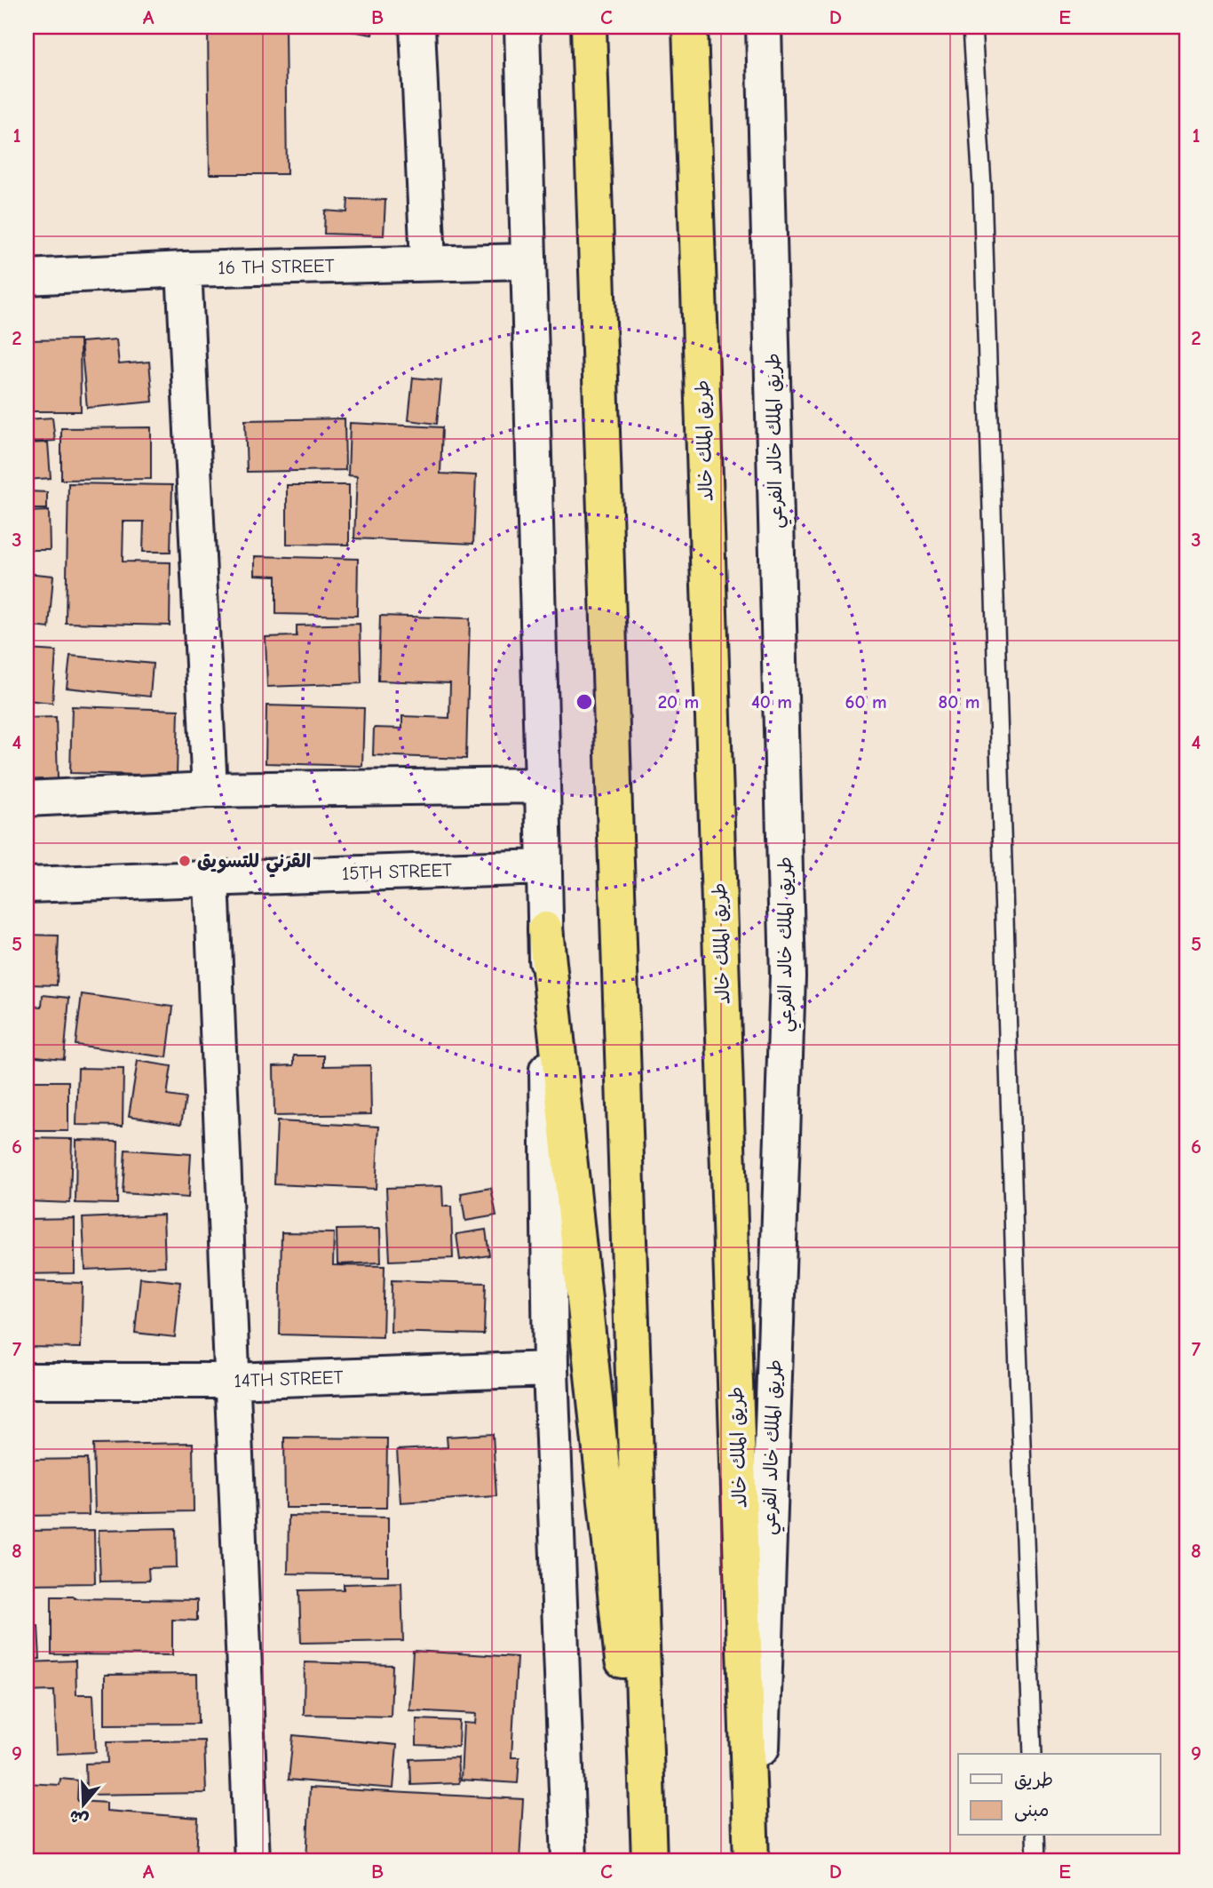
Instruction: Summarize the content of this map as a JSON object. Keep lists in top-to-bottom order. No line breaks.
{"streets":{"highway":["طريق الملك خالد"],"street":["16 TH STREET","طريق الملك خالد الفرعي","15TH STREET","14TH STREET"]},"places":["القرني للتسويق"],"legend":["طريق","مبنى"],"north":"bottom","grid":{"columns":["A","B","C","D","E"],"rows":["1","2","3","4","5","6","7","8","9"]},"rings":["20 m","40 m","60 m","80 m"]}
